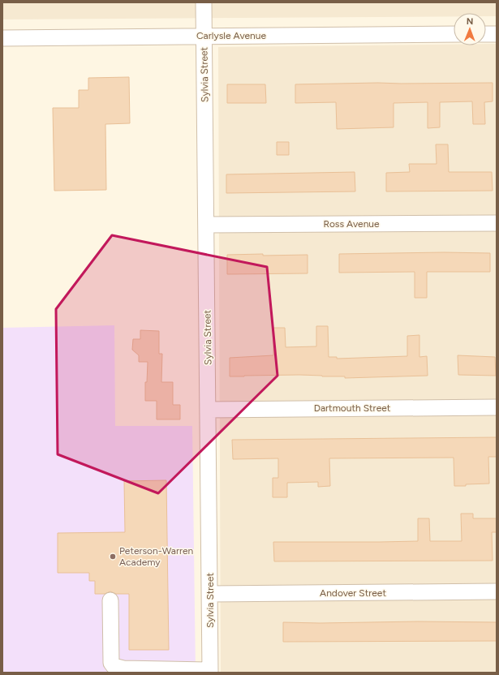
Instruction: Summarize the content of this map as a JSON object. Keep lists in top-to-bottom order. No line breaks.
{"streets":{"street":["Carlysle Avenue","Sylvia Street","Ross Avenue","Dartmouth Street","Andover Street"]},"crossings":[["Carlysle Avenue","Sylvia Street"],["Sylvia Street","Ross Avenue"],["Sylvia Street","Dartmouth Street"],["Sylvia Street","Andover Street"]],"places":["Peterson-Warren Academy"],"north":"top"}
